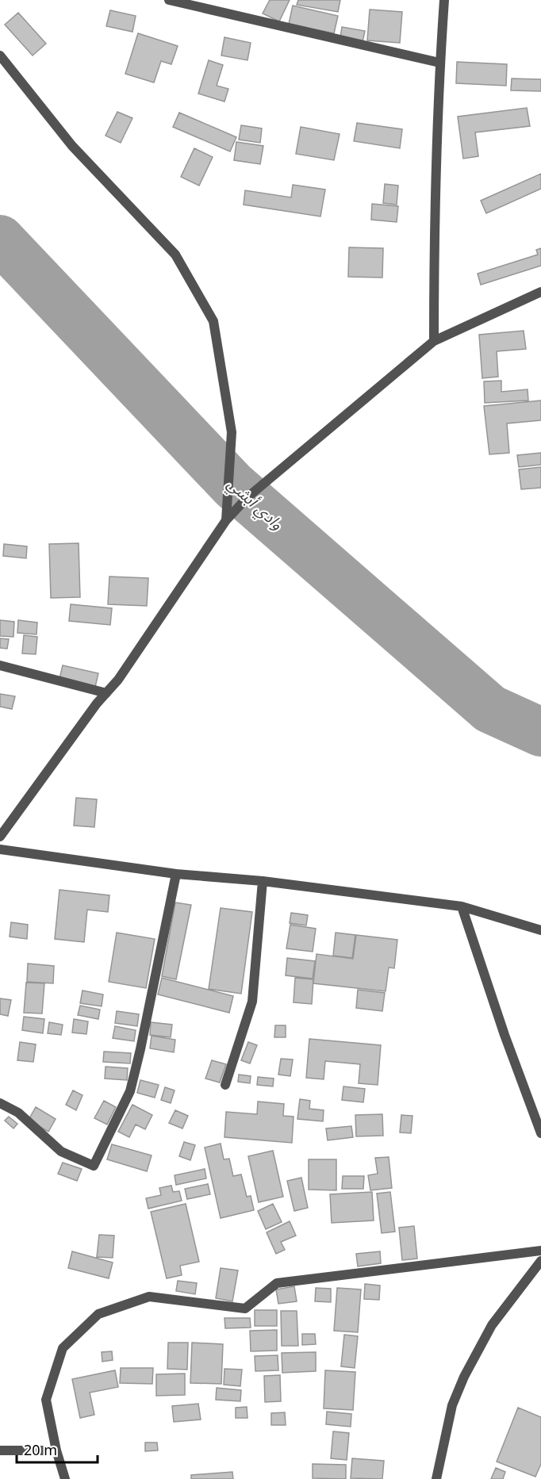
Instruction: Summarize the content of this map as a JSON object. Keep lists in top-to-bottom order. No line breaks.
{"water":["وادي أبشي"],"scale_bar":"20 m"}
